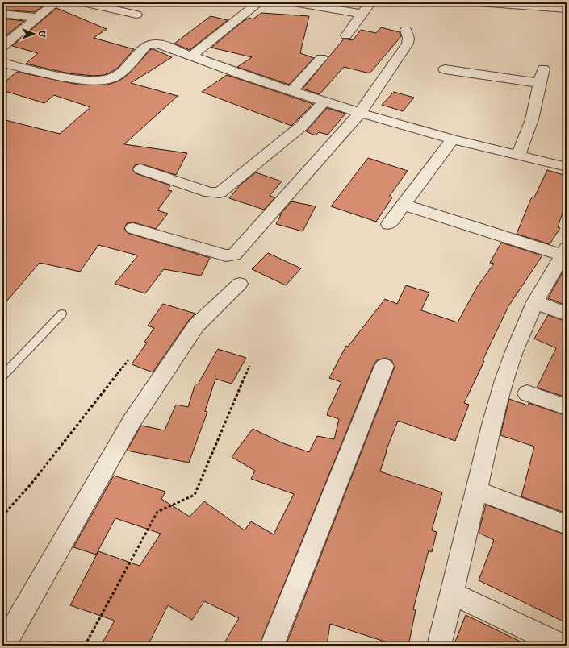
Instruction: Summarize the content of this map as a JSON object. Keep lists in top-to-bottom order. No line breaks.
{"north":"right"}
